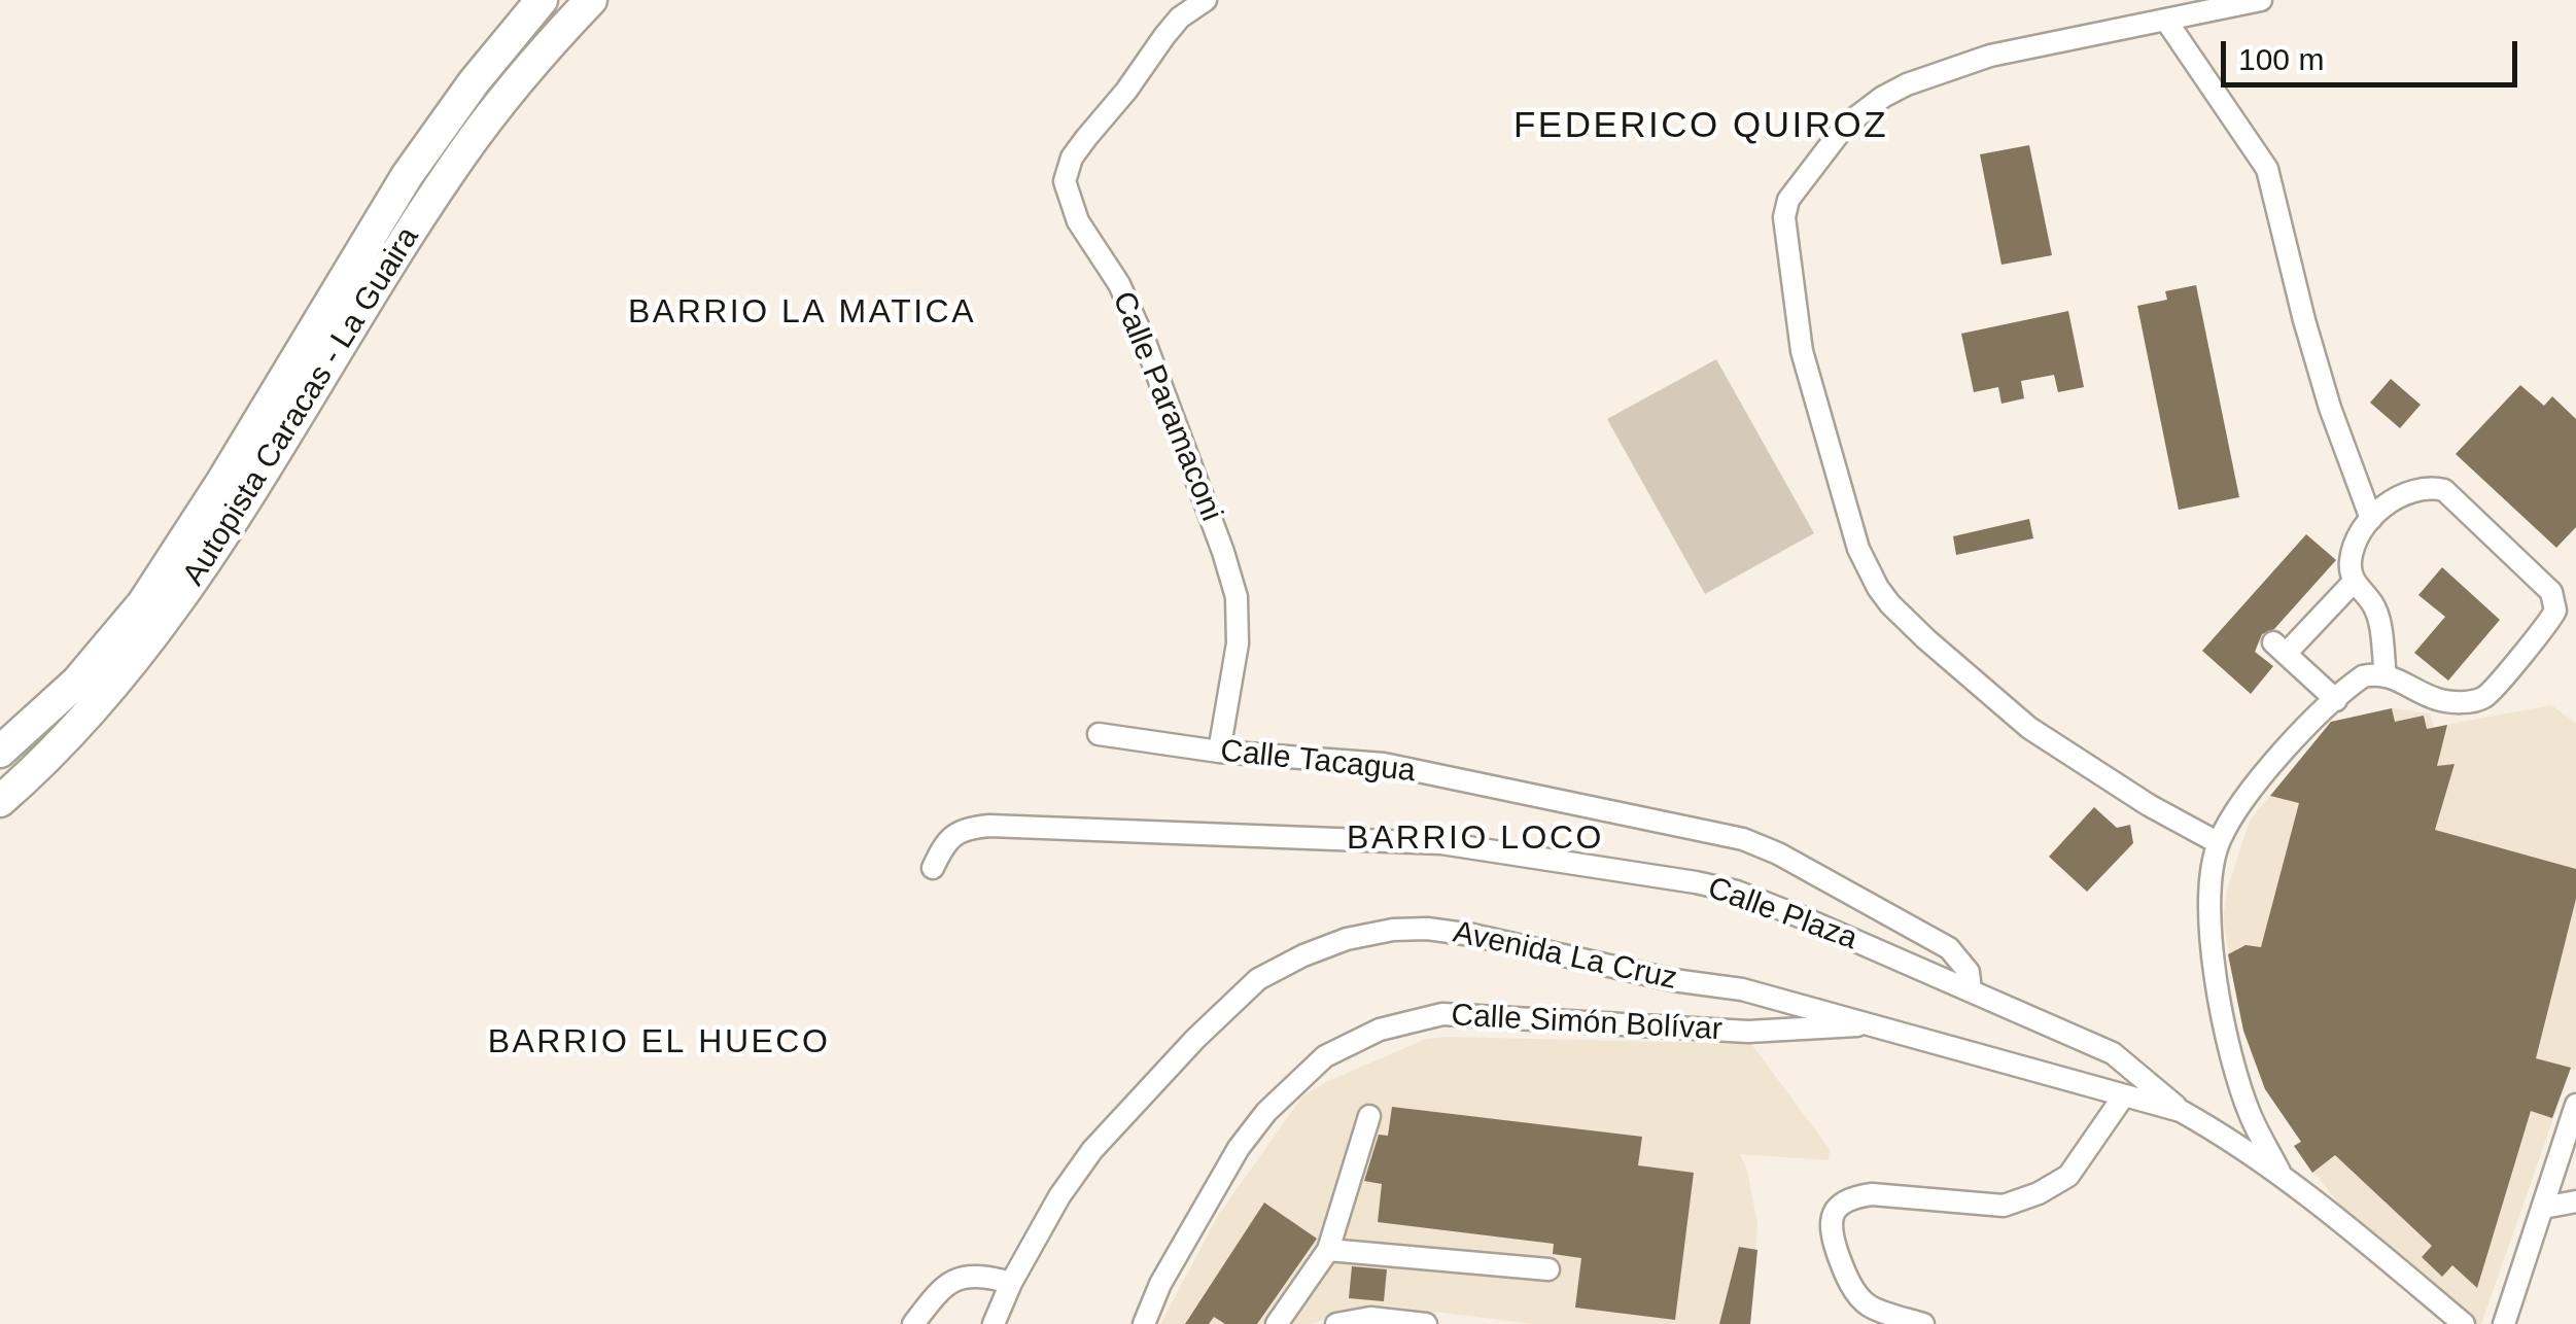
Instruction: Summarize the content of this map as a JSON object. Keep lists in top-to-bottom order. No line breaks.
{"streets":{"highway":["Autopista Caracas - La Guaira"],"street":["Calle Paramaconi","Calle Tacagua","Calle Plaza","Avenida La Cruz","Calle Simón Bolívar"]},"crossings":[["Calle Paramaconi","Calle Tacagua"],["Calle Tacagua","Calle Plaza"],["Calle Plaza","Avenida La Cruz"],["Avenida La Cruz","Calle Simón Bolívar"]],"districts":["FEDERICO QUIROZ","BARRIO LA MATICA","BARRIO LOCO","BARRIO EL HUECO"],"scale_bar":"100 m"}
